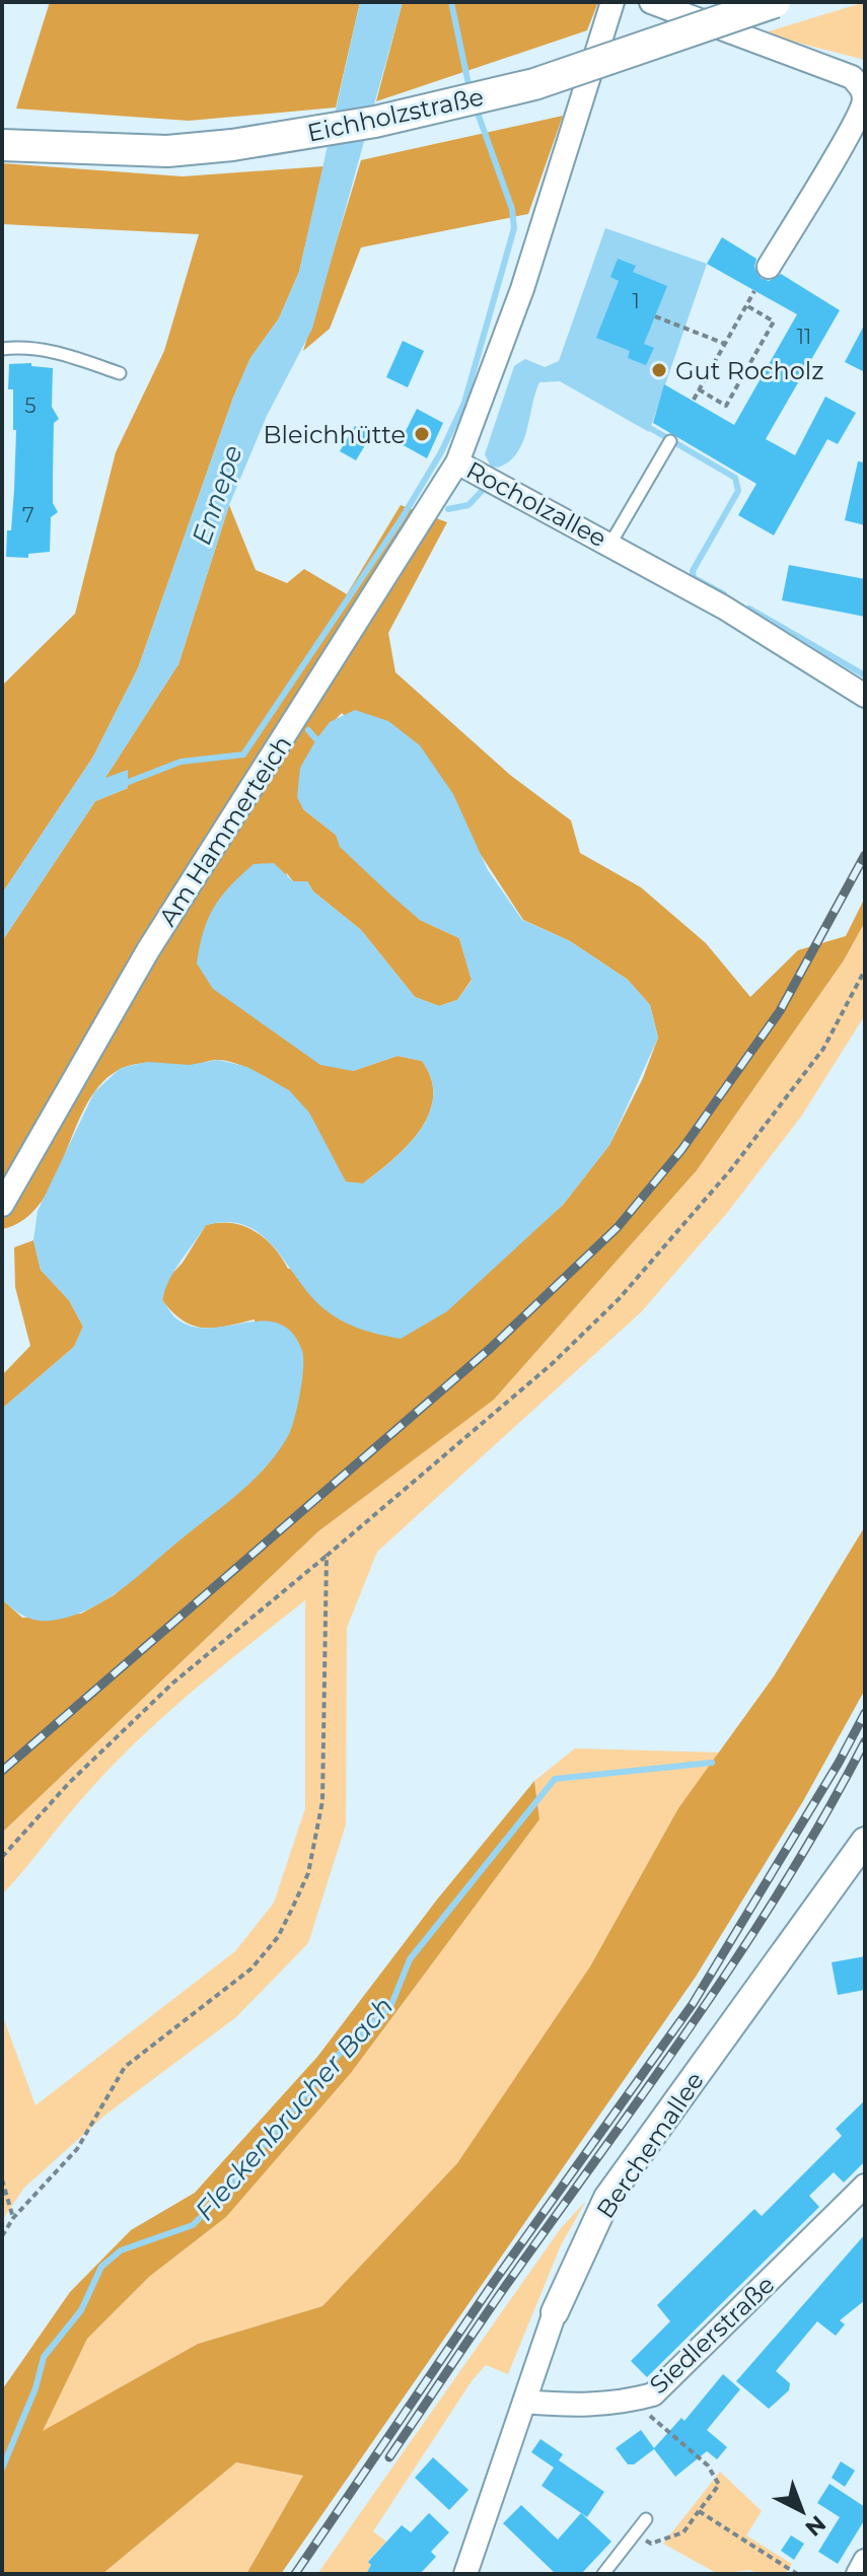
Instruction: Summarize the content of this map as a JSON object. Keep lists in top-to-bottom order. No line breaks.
{"streets":{"main road":["Eichholzstraße"],"street":["Rocholzallee","Am Hammerteich","Berchemallee","Siedlerstraße"]},"crossings":[["Rocholzallee","Am Hammerteich"],["Berchemallee","Siedlerstraße"]],"water":["Ennepe","Fleckenbrucher Bach"],"places":["Gut Rocholz","Bleichhütte"],"house_numbers":["1","11","5","7"],"north":"bottom right"}
